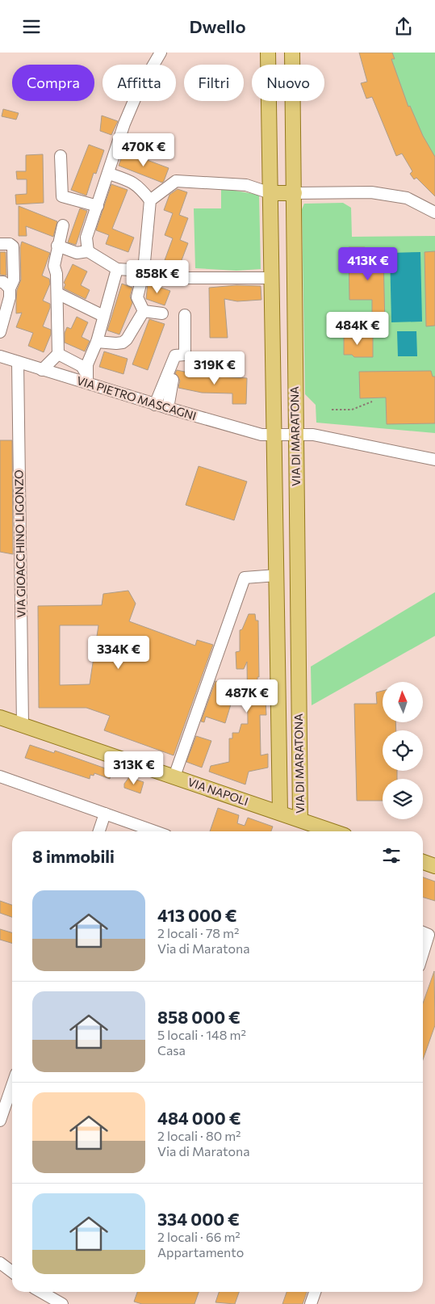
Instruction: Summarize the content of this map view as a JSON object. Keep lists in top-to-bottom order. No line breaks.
{"streets":{"main road":["VIA DI MARATONA","VIA NAPOLI"],"street":["VIA PIETRO MASCAGNI","VIA GIOACCHINO LIGONZO"]},"crossings":[["VIA PIETRO MASCAGNI","VIA DI MARATONA"],["VIA PIETRO MASCAGNI","VIA GIOACCHINO LIGONZO"],["VIA DI MARATONA","VIA NAPOLI"],["VIA GIOACCHINO LIGONZO","VIA NAPOLI"]],"north":"top","page":{"header":"Dwello","chip":["Compra","Affitta","Filtri","Nuovo"],"price":["470K €","413K €","858K €","484K €","319K €","334K €","487K €","313K €"],"heading":"8 immobili","list":[{"name":"413 000 €","note":"2 locali · 78 m² · Via di Maratona"},{"name":"858 000 €","note":"5 locali · 148 m² · Casa"},{"name":"484 000 €","note":"2 locali · 80 m² · Via di Maratona"},{"name":"334 000 €","note":"2 locali · 66 m² · Appartamento"}]}}
